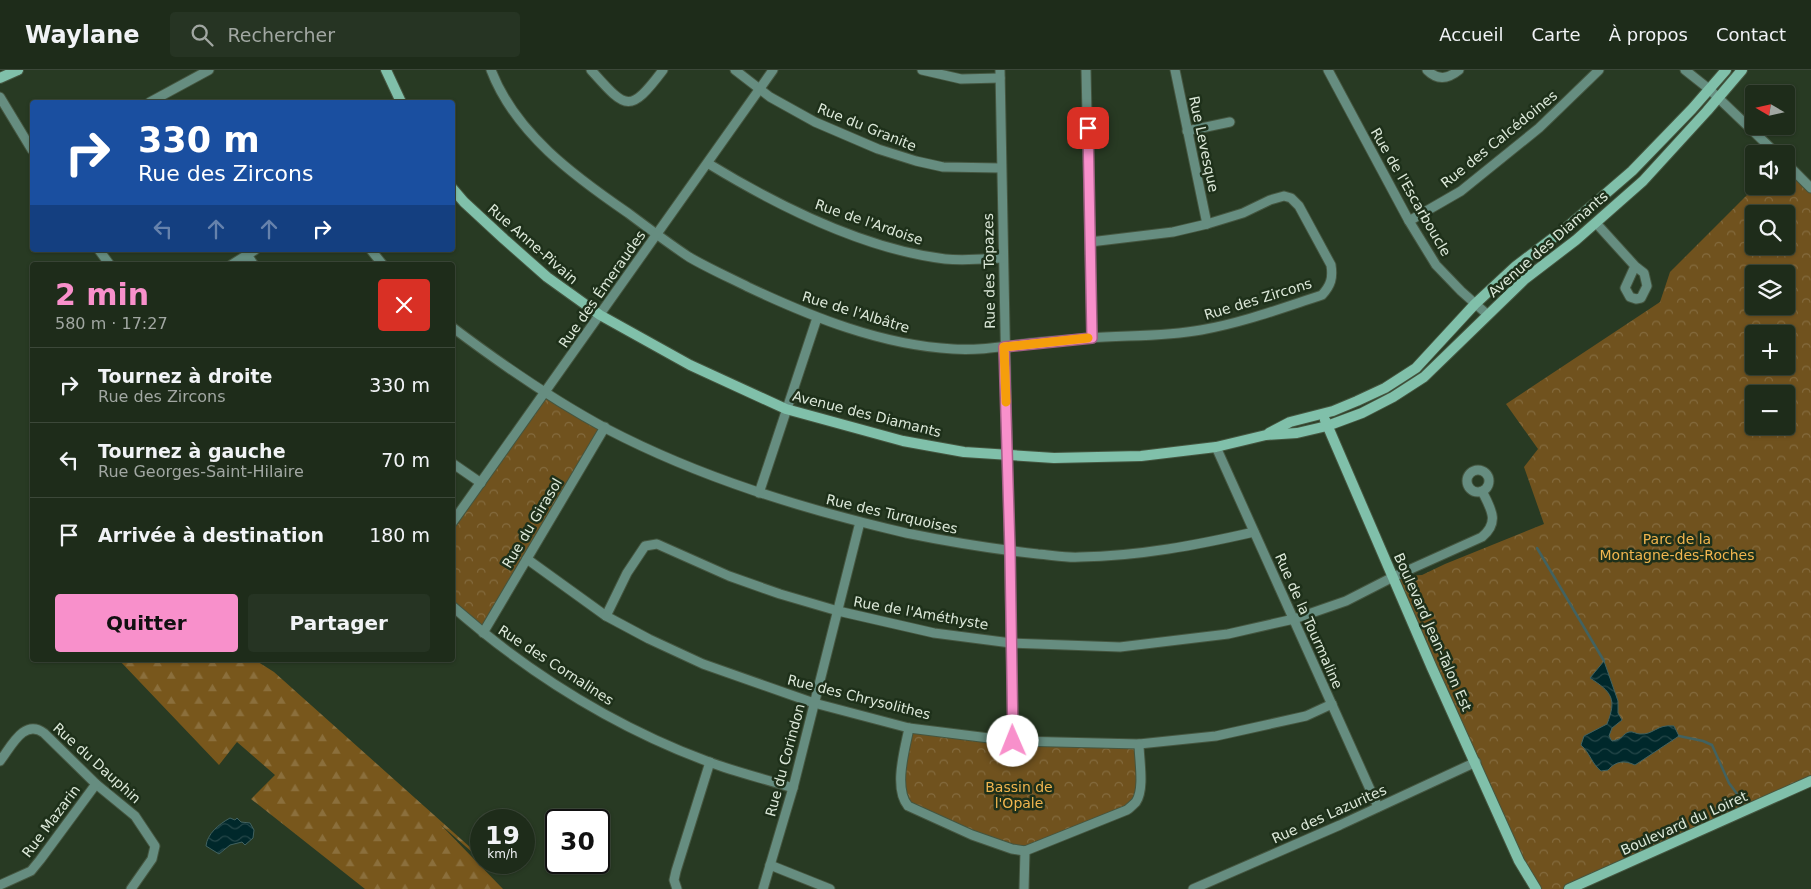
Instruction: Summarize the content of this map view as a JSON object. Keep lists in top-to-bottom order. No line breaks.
{"streets":{"street":["Rue du Granite","Rue des Calcédoines","Rue Levesque","Rue de l'Escarboucle","Rue de l'Ardoise","Rue Anne-Pivain","Avenue des Diamants","Rue des Topazes","Rue des Émeraudes","Rue des Zircons","Rue de l'Albâtre","Rue des Turquoises","Rue du Girasol","Rue de l'Améthyste","Rue de la Tourmaline","Boulevard Jean-Talon Est","Rue des Cornalines","Rue des Chrysolithes","Rue du Corindon","Rue du Dauphin","Rue des Lazurites","Rue Mazarin","Boulevard du Loiret"]},"crossings":[["Rue du Granite","Rue des Topazes"],["Rue du Granite","Rue des Émeraudes"],["Rue des Calcédoines","Rue de l'Escarboucle"],["Rue Levesque","Rue des Zircons"],["Rue de l'Escarboucle","Avenue des Diamants"],["Rue de l'Ardoise","Rue des Topazes"],["Rue de l'Ardoise","Rue des Émeraudes"],["Rue Anne-Pivain","Avenue des Diamants"],["Rue Anne-Pivain","Rue des Émeraudes"],["Avenue des Diamants","Rue des Topazes"],["Avenue des Diamants","Rue des Émeraudes"],["Avenue des Diamants","Rue de la Tourmaline"],["Avenue des Diamants","Boulevard Jean-Talon Est"],["Rue des Topazes","Rue des Zircons"],["Rue des Topazes","Rue de l'Albâtre"],["Rue des Topazes","Rue des Turquoises"],["Rue des Topazes","Rue de l'Améthyste"],["Rue des Topazes","Rue des Chrysolithes"],["Rue des Émeraudes","Rue de l'Albâtre"],["Rue des Émeraudes","Rue des Turquoises"],["Rue des Zircons","Rue de l'Albâtre"],["Rue des Turquoises","Rue du Girasol"],["Rue des Turquoises","Rue de la Tourmaline"],["Rue des Turquoises","Rue du Corindon"],["Rue du Girasol","Rue des Cornalines"],["Rue du Girasol","Rue des Chrysolithes"],["Rue de l'Améthyste","Rue de la Tourmaline"],["Rue de l'Améthyste","Boulevard Jean-Talon Est"],["Rue de l'Améthyste","Rue des Chrysolithes"],["Rue de l'Améthyste","Rue du Corindon"],["Rue de la Tourmaline","Rue des Chrysolithes"],["Rue de la Tourmaline","Rue des Lazurites"],["Boulevard Jean-Talon Est","Rue des Lazurites"],["Rue des Cornalines","Rue du Corindon"],["Rue des Chrysolithes","Rue du Corindon"],["Rue du Dauphin","Rue Mazarin"]],"parks":["Parc de la Montagne-des-Roches","Bassin de l'Opale"],"north":"left","page":{"header":"Waylane","search":"Rechercher","nav":["Accueil","Carte","À propos","Contact"],"map_buttons":["+","−"],"turn":["330 m","Rue des Zircons"],"heading":["2 min","580 m · 17:27"],"list":[{"name":"Tournez à droite","note":"Rue des Zircons","value":"330 m"},{"name":"Tournez à gauche","note":"Rue Georges-Saint-Hilaire","value":"70 m"},{"name":"Arrivée à destination","value":"180 m"}],"buttons":["Quitter","Partager"],"speed":"19 km/h","limit":"30"}}
